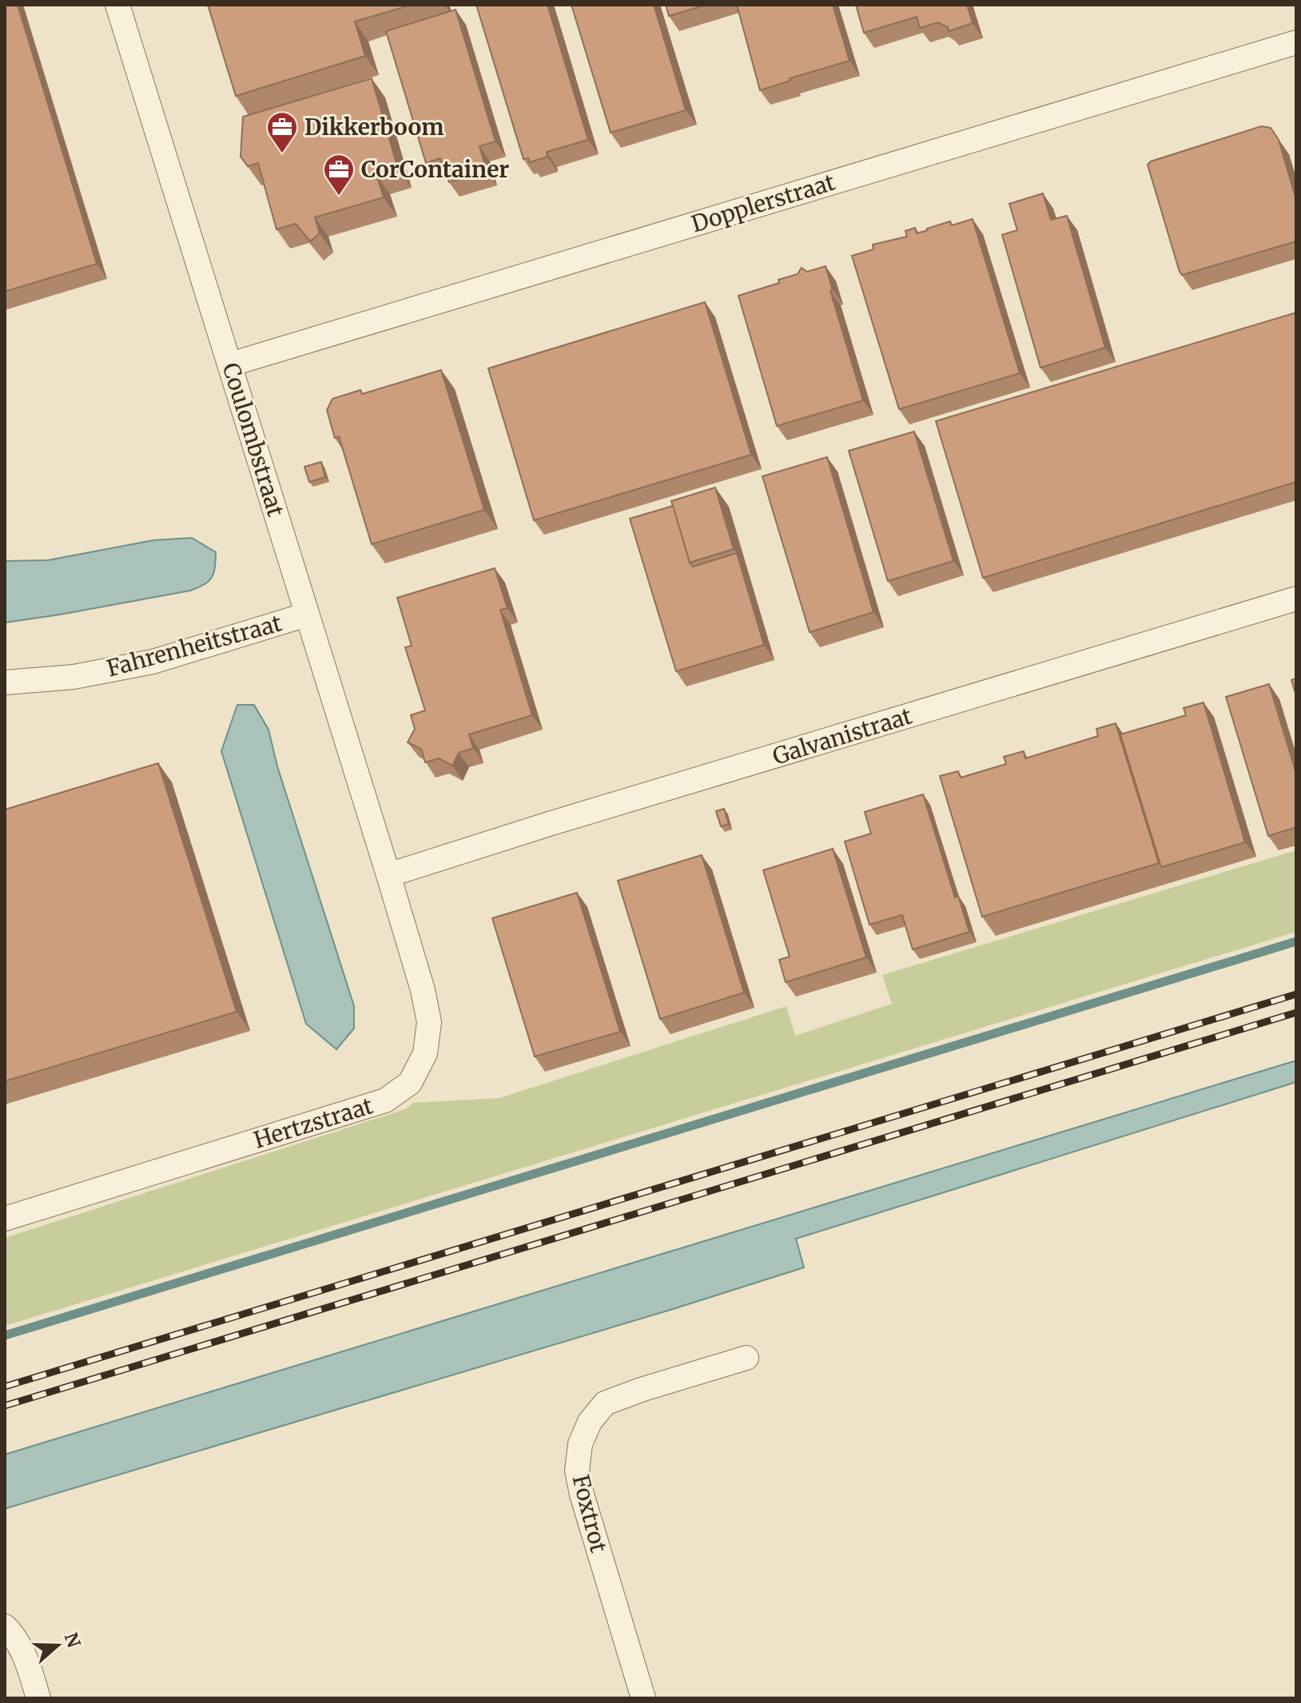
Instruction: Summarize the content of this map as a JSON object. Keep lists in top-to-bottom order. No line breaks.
{"streets":{"street":["Dopplerstraat","Coulombstraat","Fahrenheitstraat","Galvanistraat","Hertzstraat","Foxtrot"]},"crossings":[["Dopplerstraat","Coulombstraat"],["Coulombstraat","Fahrenheitstraat"],["Coulombstraat","Galvanistraat"],["Coulombstraat","Hertzstraat"],["Galvanistraat","Hertzstraat"]],"places":{"office":["Dikkerboom","CorContainer"]},"north":"right"}
